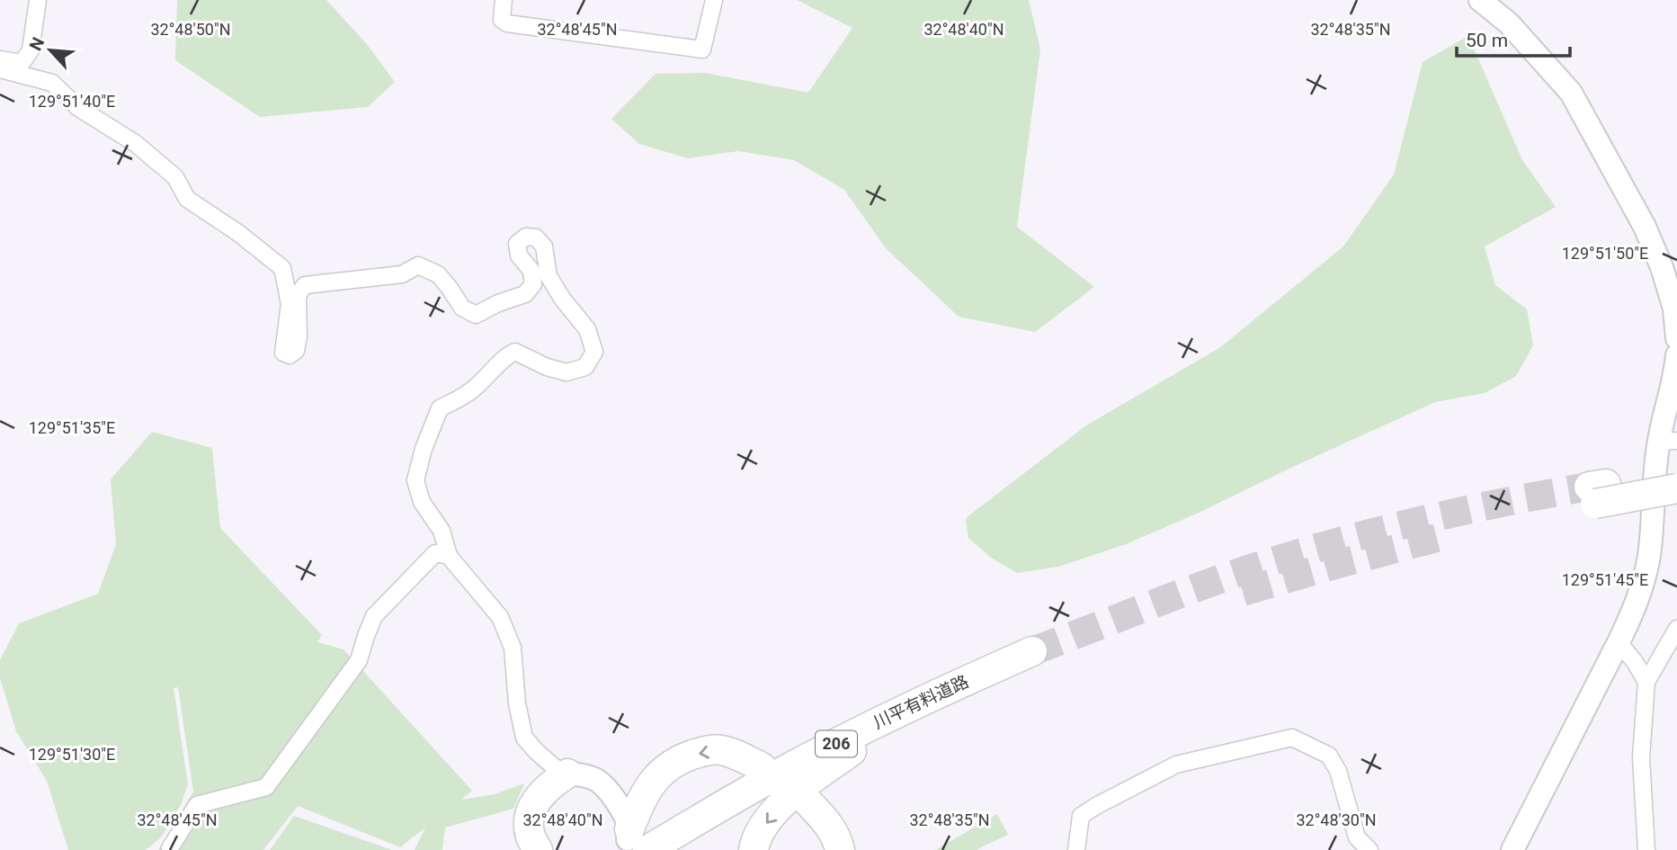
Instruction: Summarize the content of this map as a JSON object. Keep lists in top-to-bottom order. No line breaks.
{"streets":{"highway":["川平有料道路","206"]},"scale_bar":"50 m","north":"top left","coordinates":["32°48'50\"N","32°48'45\"N","32°48'40\"N","32°48'35\"N","129°51'40\"E","129°51'50\"E","129°51'35\"E","129°51'45\"E","129°51'30\"E","32°48'30\"N"]}
